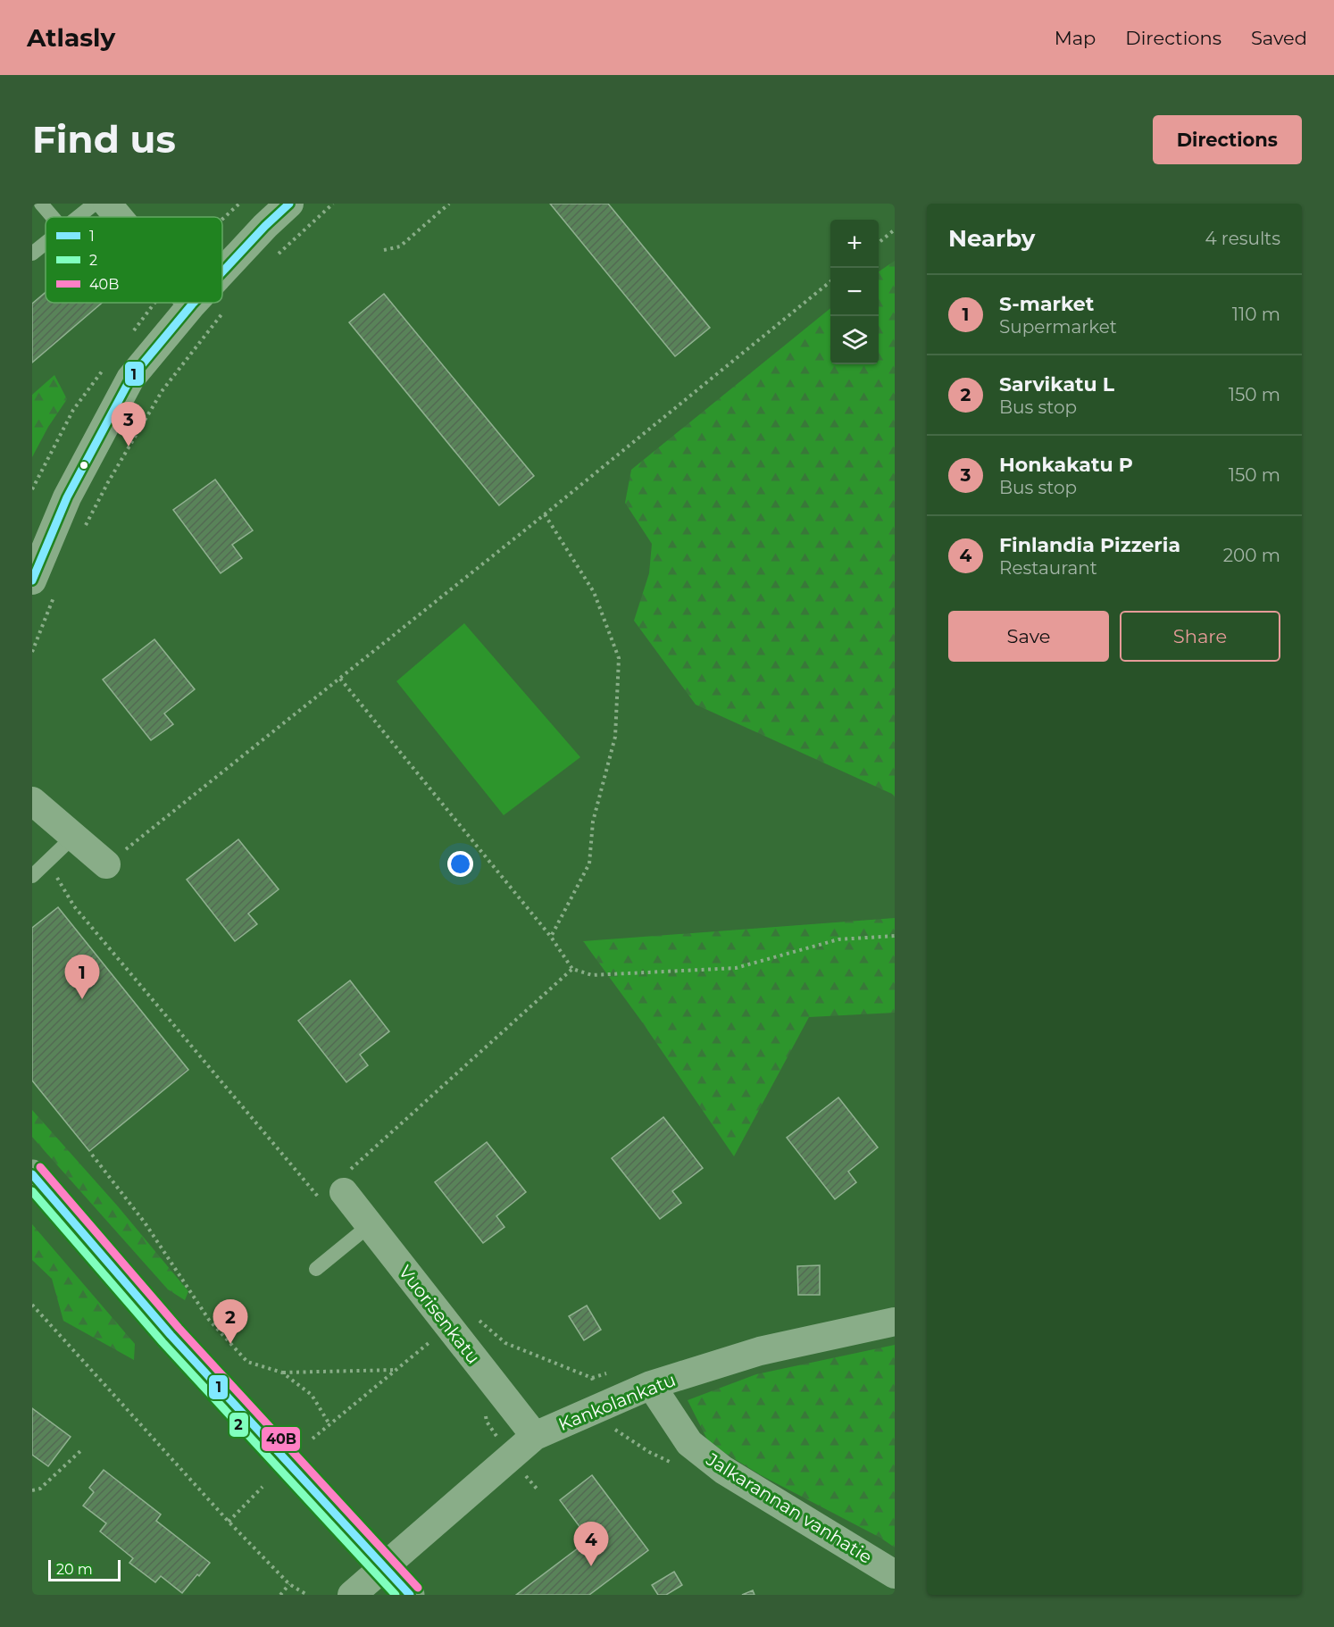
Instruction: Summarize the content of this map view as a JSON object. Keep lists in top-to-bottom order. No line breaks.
{"streets":{"street":["Vuorisenkatu","Kankolankatu","Jalkarannan vanhatie"]},"crossings":[["Vuorisenkatu","Kankolankatu"],["Kankolankatu","Jalkarannan vanhatie"]],"lines":["transit line 1","transit line 40B","transit line 2"],"legend":["1","2","40B"],"scale_bar":"20 m","page":{"header":"Atlasly","nav":["Map","Directions","Saved"],"buttons":["Directions",["Save","Share"]],"title":"Find us","heading":["Nearby","4 results"],"map_buttons":["+","−"],"list":[{"mark":"1","name":"S-market","note":"Supermarket","value":"110 m"},{"mark":"2","name":"Sarvikatu L","note":"Bus stop","value":"150 m"},{"mark":"3","name":"Honkakatu P","note":"Bus stop","value":"150 m"},{"mark":"4","name":"Finlandia Pizzeria","note":"Restaurant","value":"200 m"}],"pins":["3","1","2","4"],"scale":"20 m"}}
